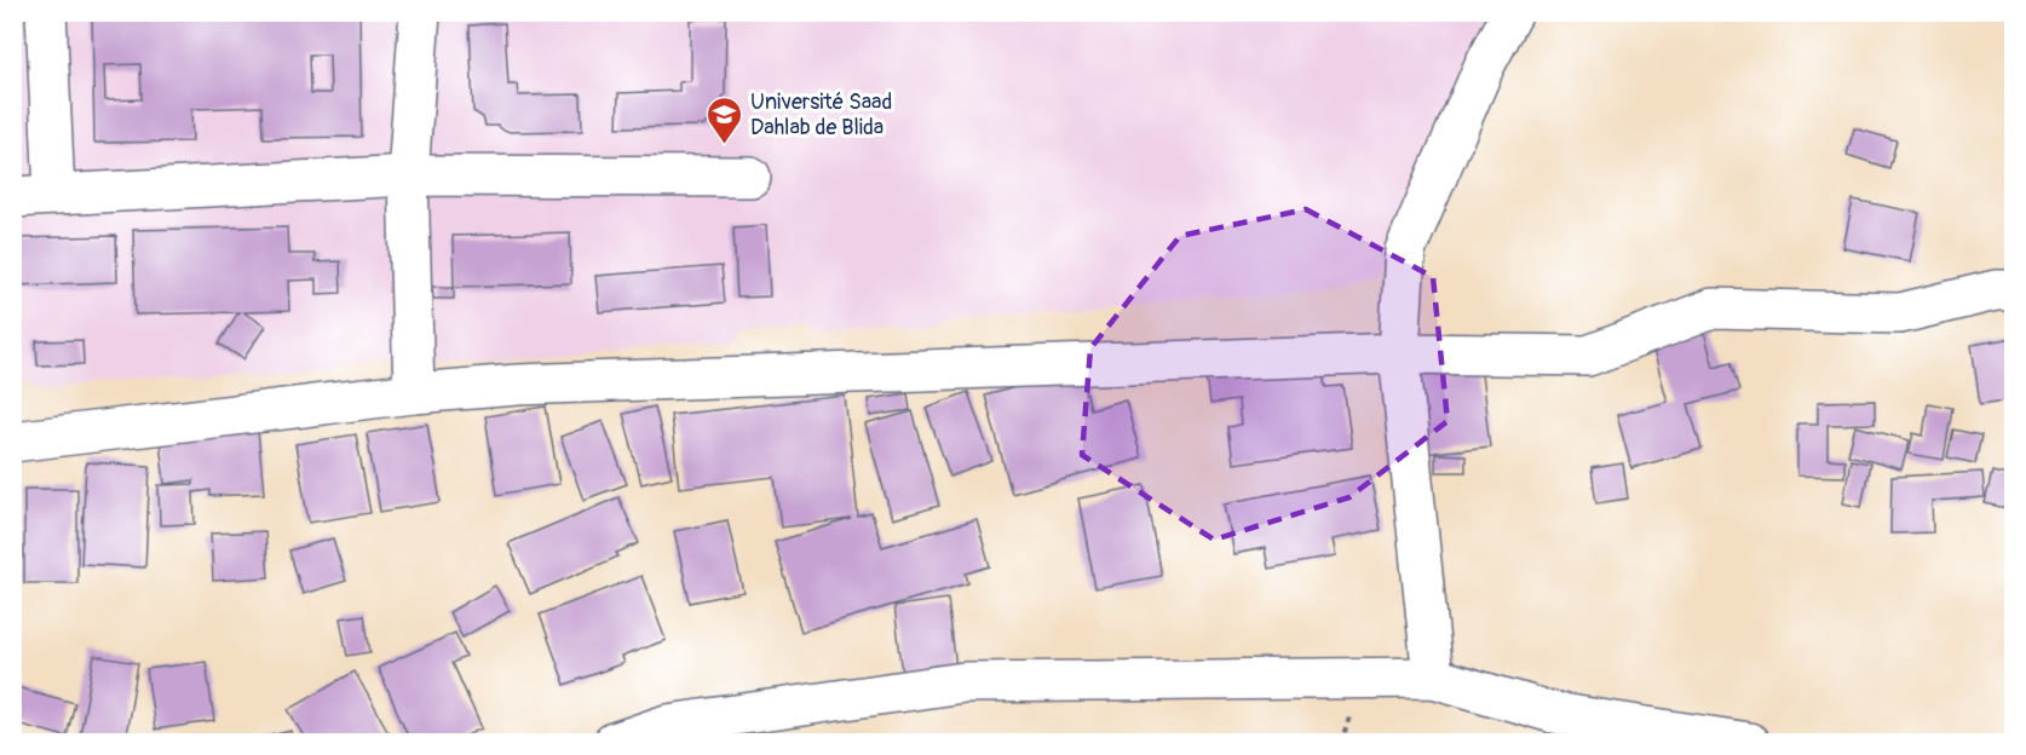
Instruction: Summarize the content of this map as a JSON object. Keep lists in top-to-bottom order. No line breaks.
{"places":{"school or university":["Université Saad Dahlab de Blida"]}}
